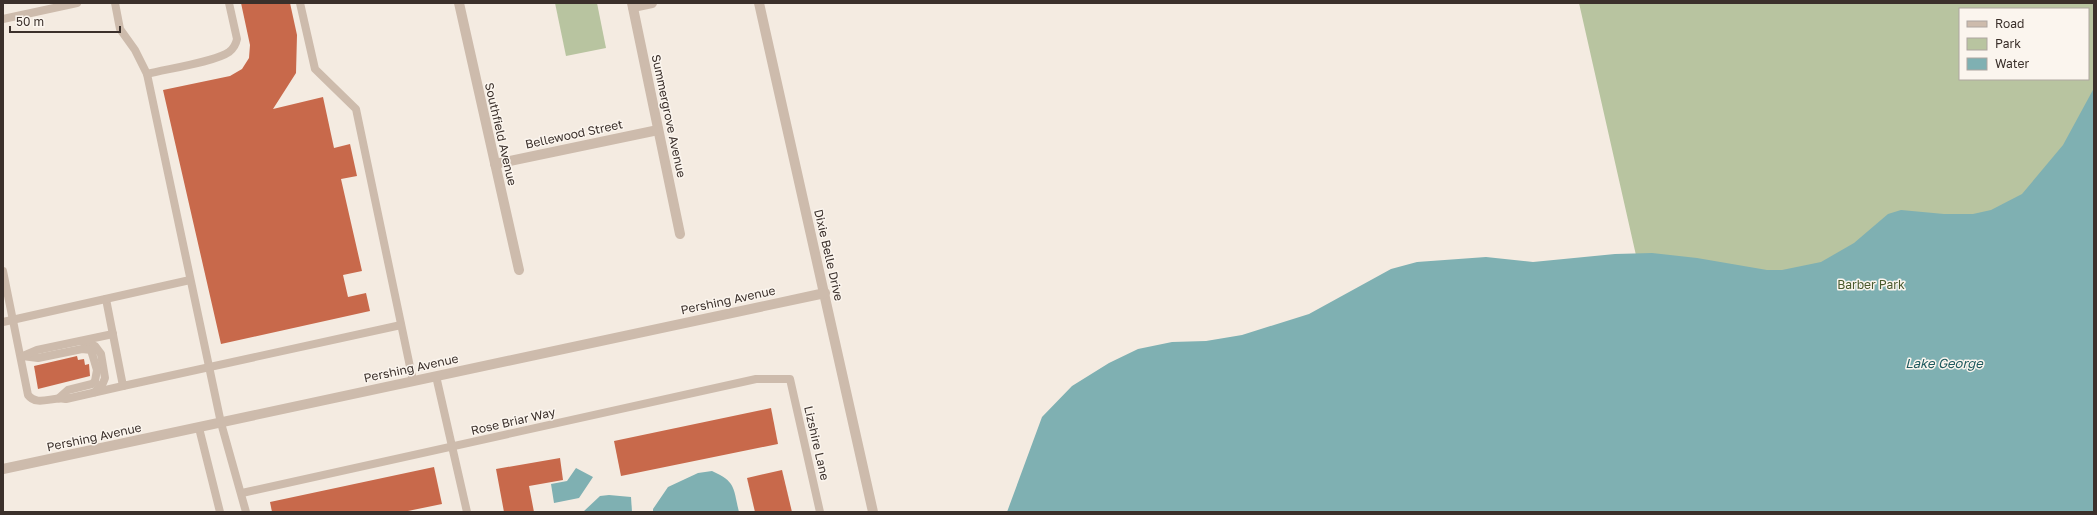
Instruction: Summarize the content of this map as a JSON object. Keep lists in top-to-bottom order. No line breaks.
{"streets":{"street":["Summergrove Avenue","Southfield Avenue","Bellewood Street","Dixie Belle Drive","Pershing Avenue"],"lane":["Rose Briar Way","Lizshire Lane"]},"crossings":[["Summergrove Avenue","Bellewood Street"],["Southfield Avenue","Bellewood Street"],["Dixie Belle Drive","Pershing Avenue"],["Rose Briar Way","Lizshire Lane"]],"water":["Lake George"],"parks":["Barber Park"],"legend":["Road","Park","Water"],"scale_bar":"50 m"}
